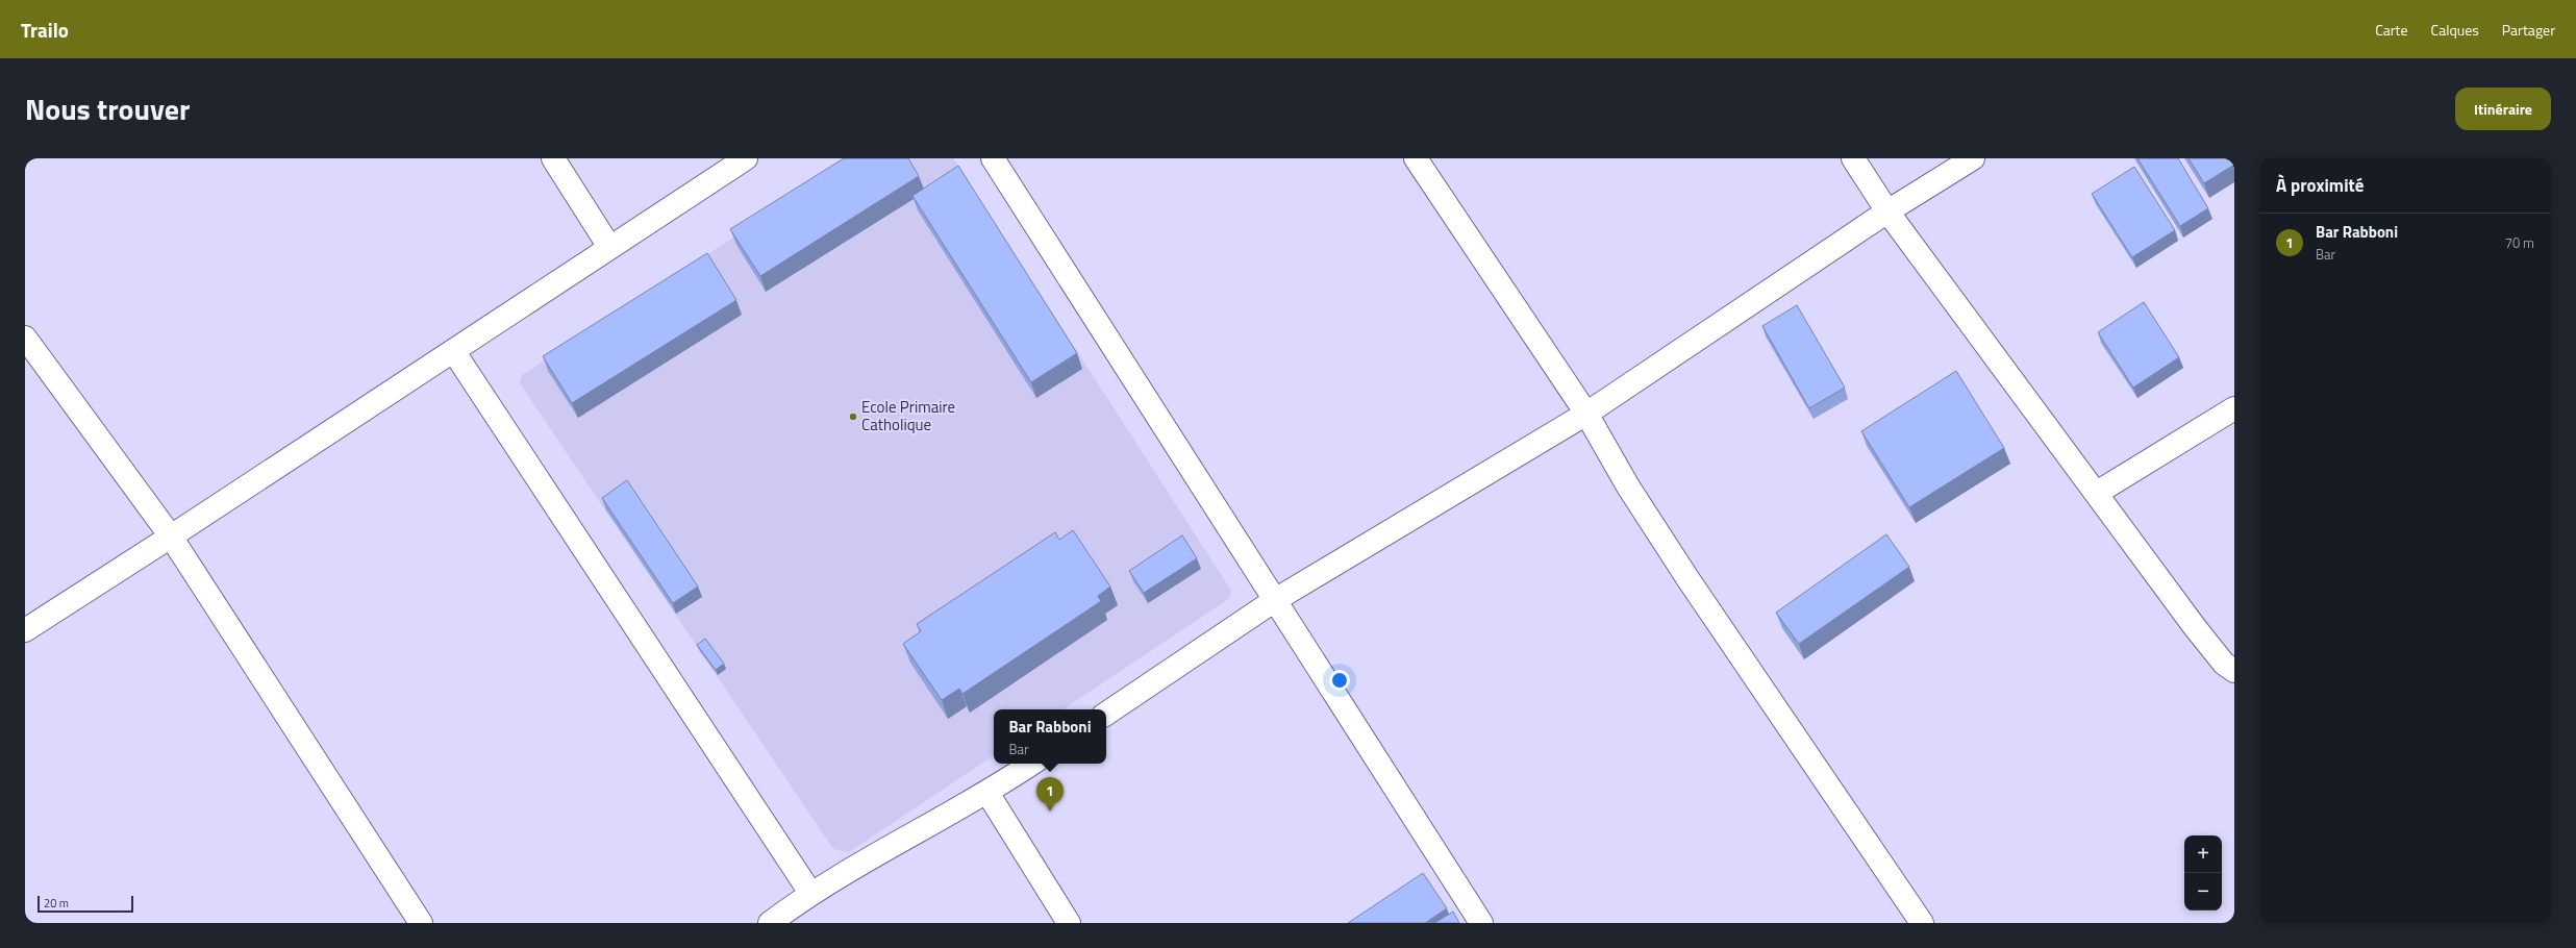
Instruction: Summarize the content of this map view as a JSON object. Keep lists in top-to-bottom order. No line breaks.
{"places":["Ecole Primaire Catholique"],"scale_bar":"20 m","page":{"header":"Trailo","nav":["Carte","Calques","Partager"],"title":"Nous trouver","buttons":"Itinéraire","heading":"À proximité","list":[{"mark":"1","name":"Bar Rabboni","note":"Bar","value":"70 m"}],"popup":["Bar Rabboni","Bar"],"pins":"1","map_buttons":["+","−"],"scale":"20 m"}}
